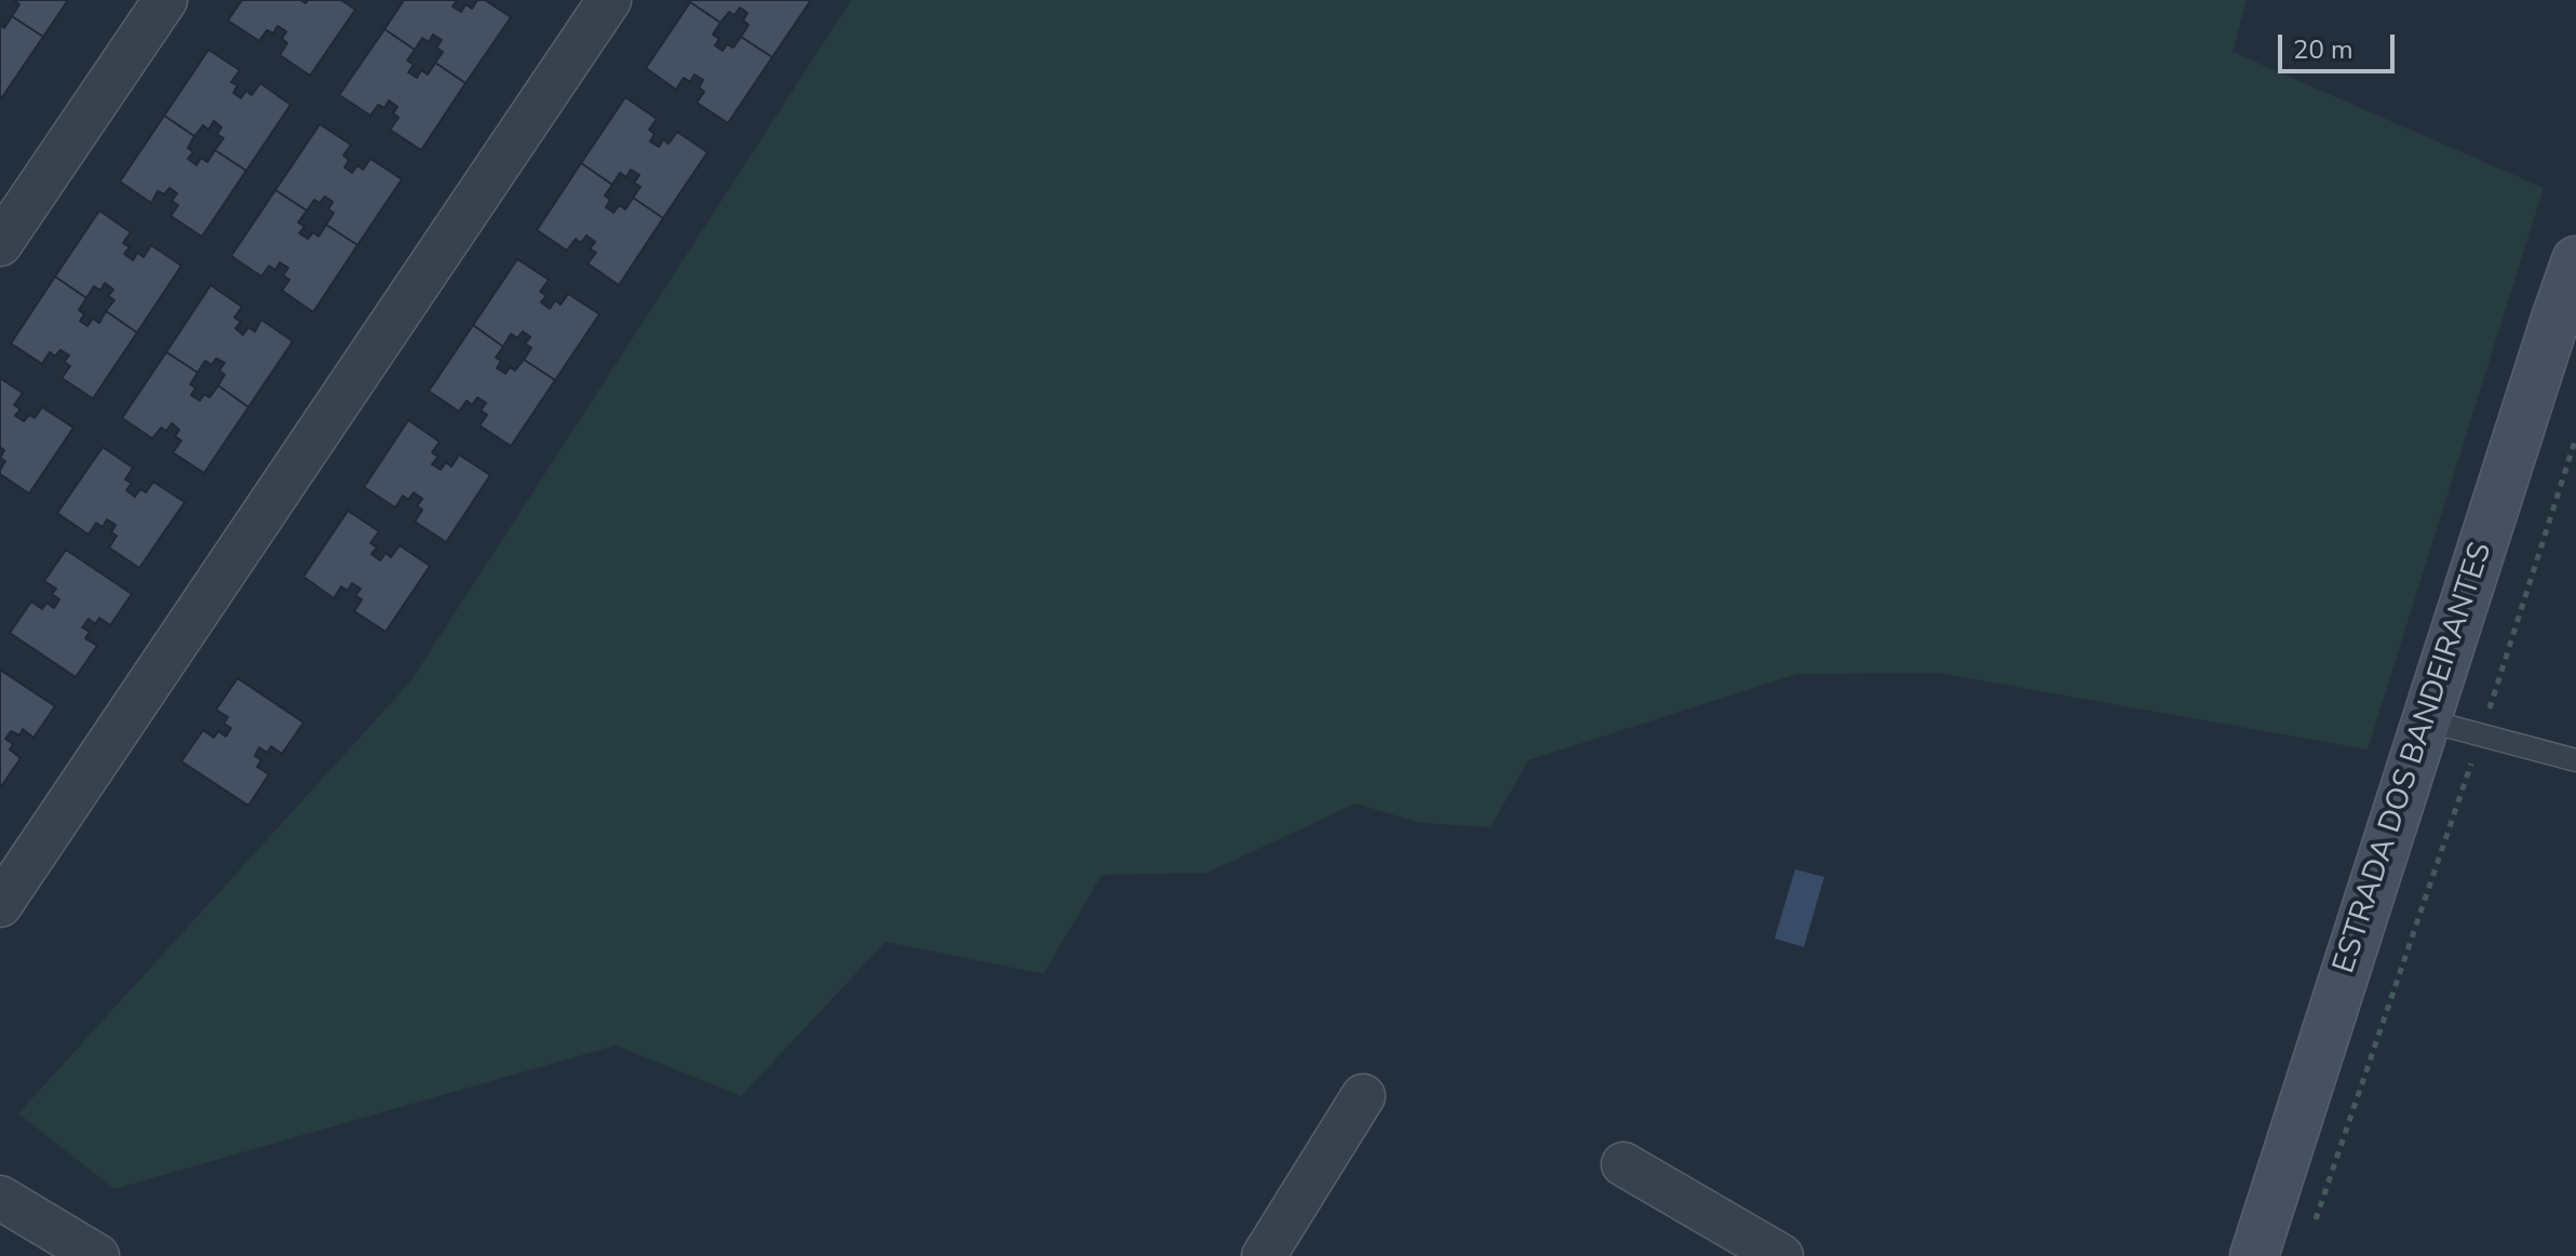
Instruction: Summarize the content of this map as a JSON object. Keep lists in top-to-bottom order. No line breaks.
{"streets":{"main road":["ESTRADA DOS BANDEIRANTES"]},"scale_bar":"20 m"}
